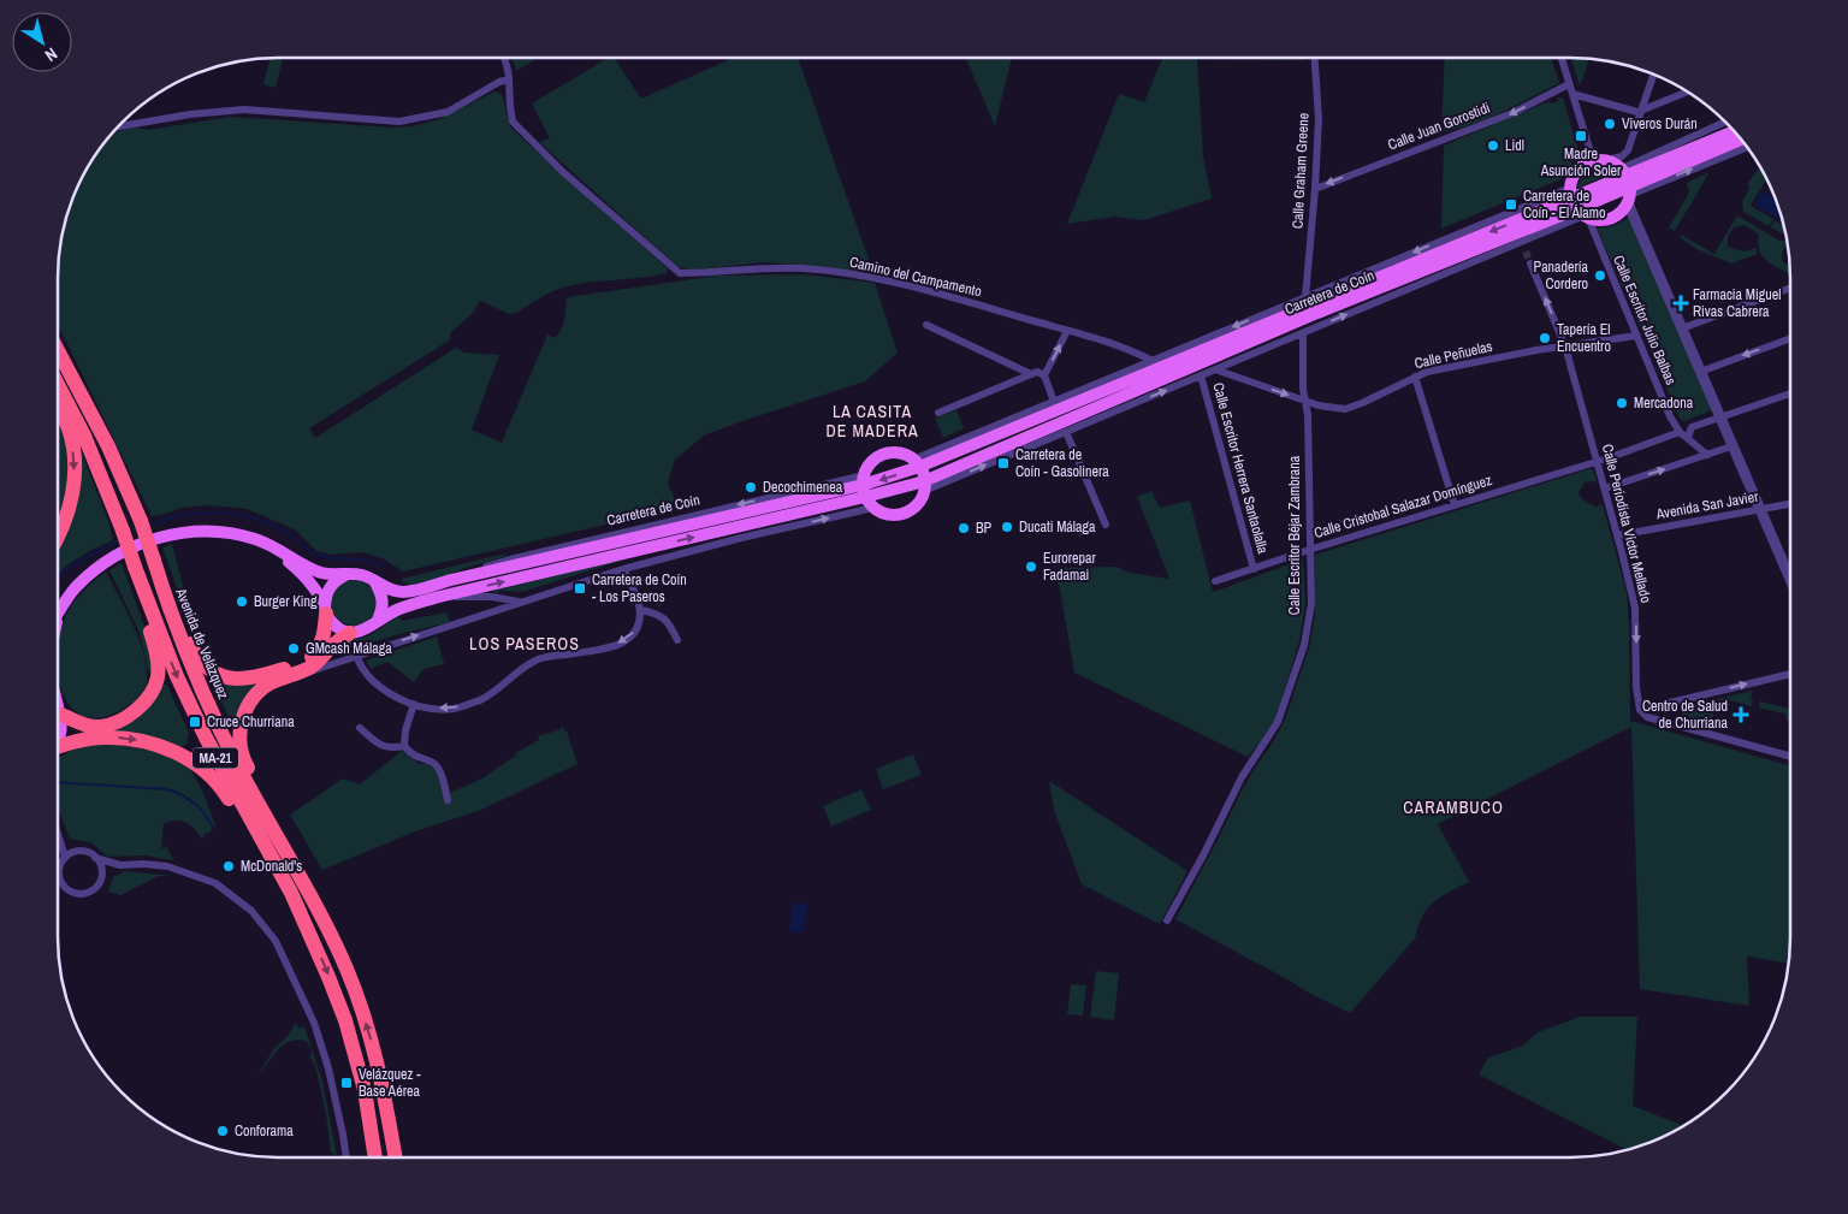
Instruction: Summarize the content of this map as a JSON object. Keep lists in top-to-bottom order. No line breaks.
{"streets":{"highway":["Avenida de Velázquez","MA-21"],"main road":["Carretera de Coín"],"street":["Calle Juan Gorostidi","Calle Graham Greene","Camino del Campamento","Calle Escritor Julio Balbas","Calle Peñuelas","Calle Escritor Herrera Santaolalla","Avenida San Javier","Calle Cristobal Salazar Domínguez","Calle Periodista Víctor Mellado","Calle Escritor Béjar Zambrana"]},"crossings":[["Calle Juan Gorostidi","Calle Graham Greene"],["Calle Graham Greene","Carretera de Coín"],["Camino del Campamento","Carretera de Coín"],["Carretera de Coín","Calle Escritor Julio Balbas"],["Carretera de Coín","Calle Peñuelas"],["Carretera de Coín","Calle Escritor Herrera Santaolalla"],["Carretera de Coín","Calle Escritor Béjar Zambrana"],["Calle Escritor Julio Balbas","Calle Peñuelas"],["Calle Escritor Julio Balbas","Calle Cristobal Salazar Domínguez"],["Calle Peñuelas","Calle Periodista Víctor Mellado"],["Calle Peñuelas","Calle Escritor Béjar Zambrana"],["Calle Escritor Herrera Santaolalla","Calle Cristobal Salazar Domínguez"],["Avenida San Javier","Calle Periodista Víctor Mellado"],["Calle Cristobal Salazar Domínguez","Calle Periodista Víctor Mellado"],["Calle Cristobal Salazar Domínguez","Calle Escritor Béjar Zambrana"]],"one_way":["Calle Juan Gorostidi"],"districts":["LA CASITA DE MADERA","LOS PASEROS","CARAMBUCO"],"places":{"other":["Viveros Durán","Lidl","Panadería Cordero","Tapería El Encuentro","Mercadona","Decochimenea","Ducati Málaga","BP","Eurorepar Fadamai","Burger King","GMcash Málaga","McDonald's","Conforama"],"transit":["Madre Asunción Soler","Carretera de Coín - El Álamo","Carretera de Coín - Gasolinera","Carretera de Coín - Los Paseros","Cruce Churriana","Velázquez - Base Aérea"],"health":["Farmacia Miguel Rivas Cabrera","Centro de Salud de Churriana"]},"north":"bottom right"}
